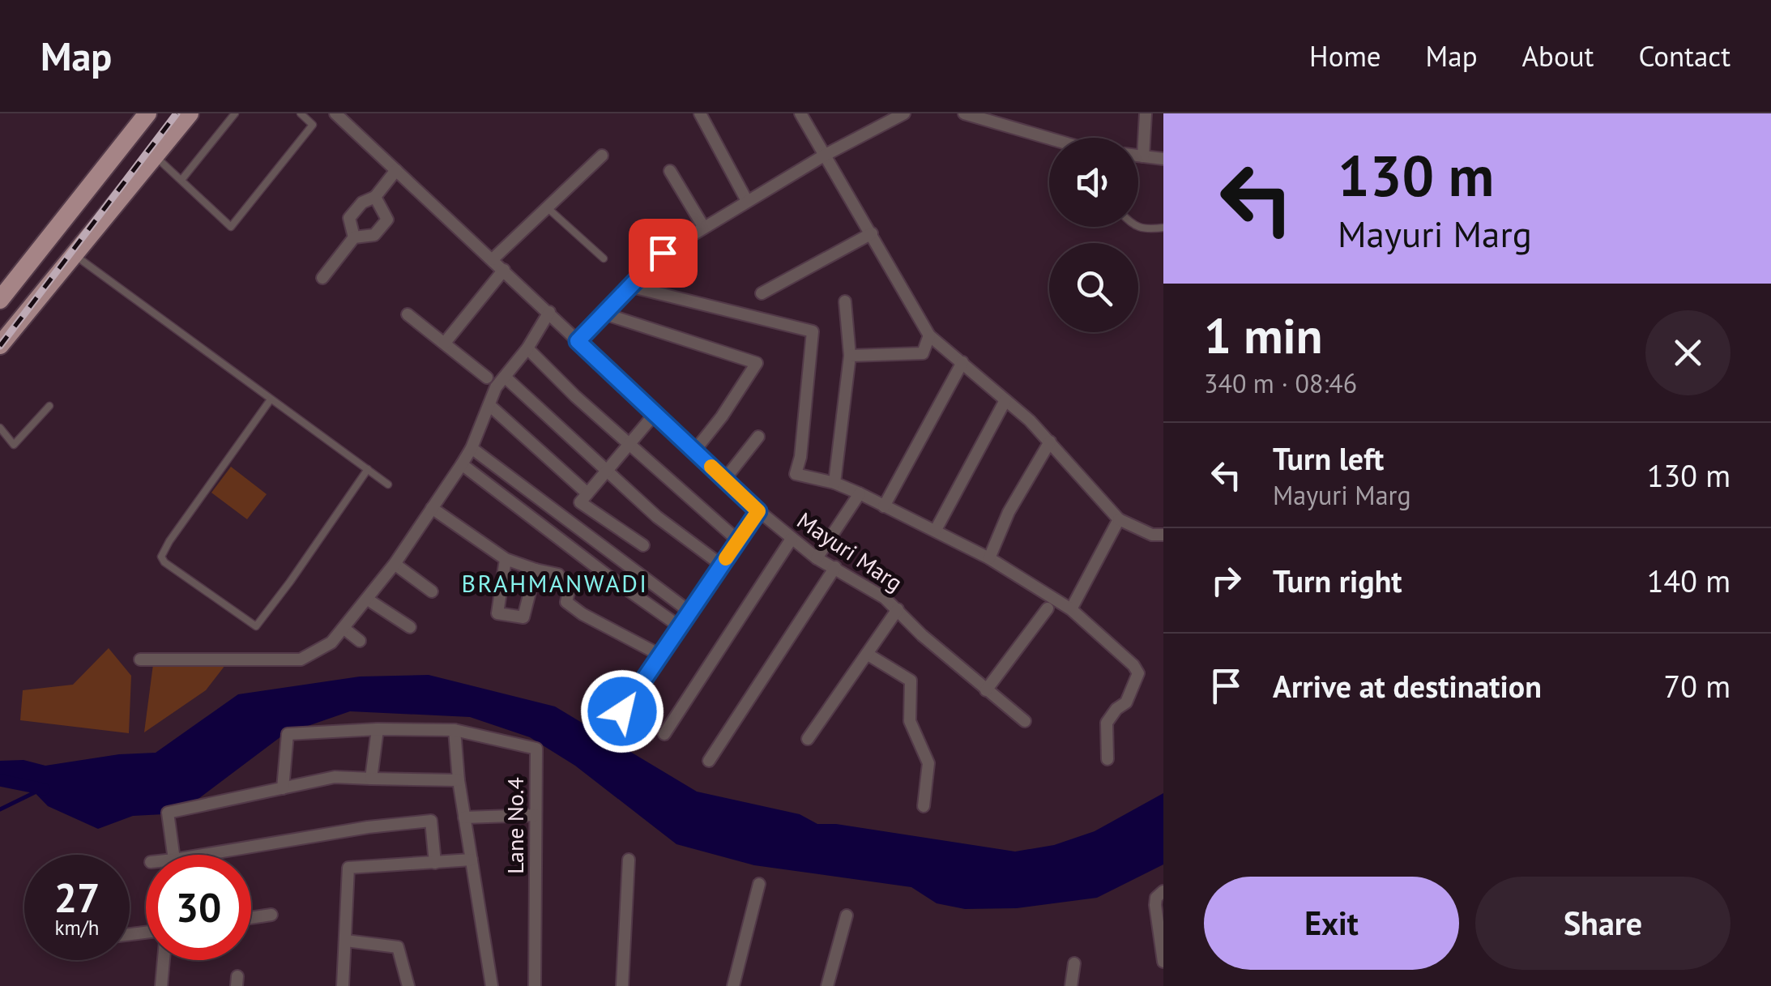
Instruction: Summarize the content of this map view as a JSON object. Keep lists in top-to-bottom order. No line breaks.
{"streets":{"street":["Mayuri Marg","Lane No.4"]},"districts":["BRAHMANWADI"],"page":{"header":"Map","nav":["Home","Map","About","Contact"],"turn":["130 m","Mayuri Marg"],"heading":["1 min","340 m · 08:46"],"list":[{"name":"Turn left","note":"Mayuri Marg","value":"130 m"},{"name":"Turn right","value":"140 m"},{"name":"Arrive at destination","value":"70 m"}],"speed":"27 km/h","limit":"30","buttons":["Exit","Share"]}}
